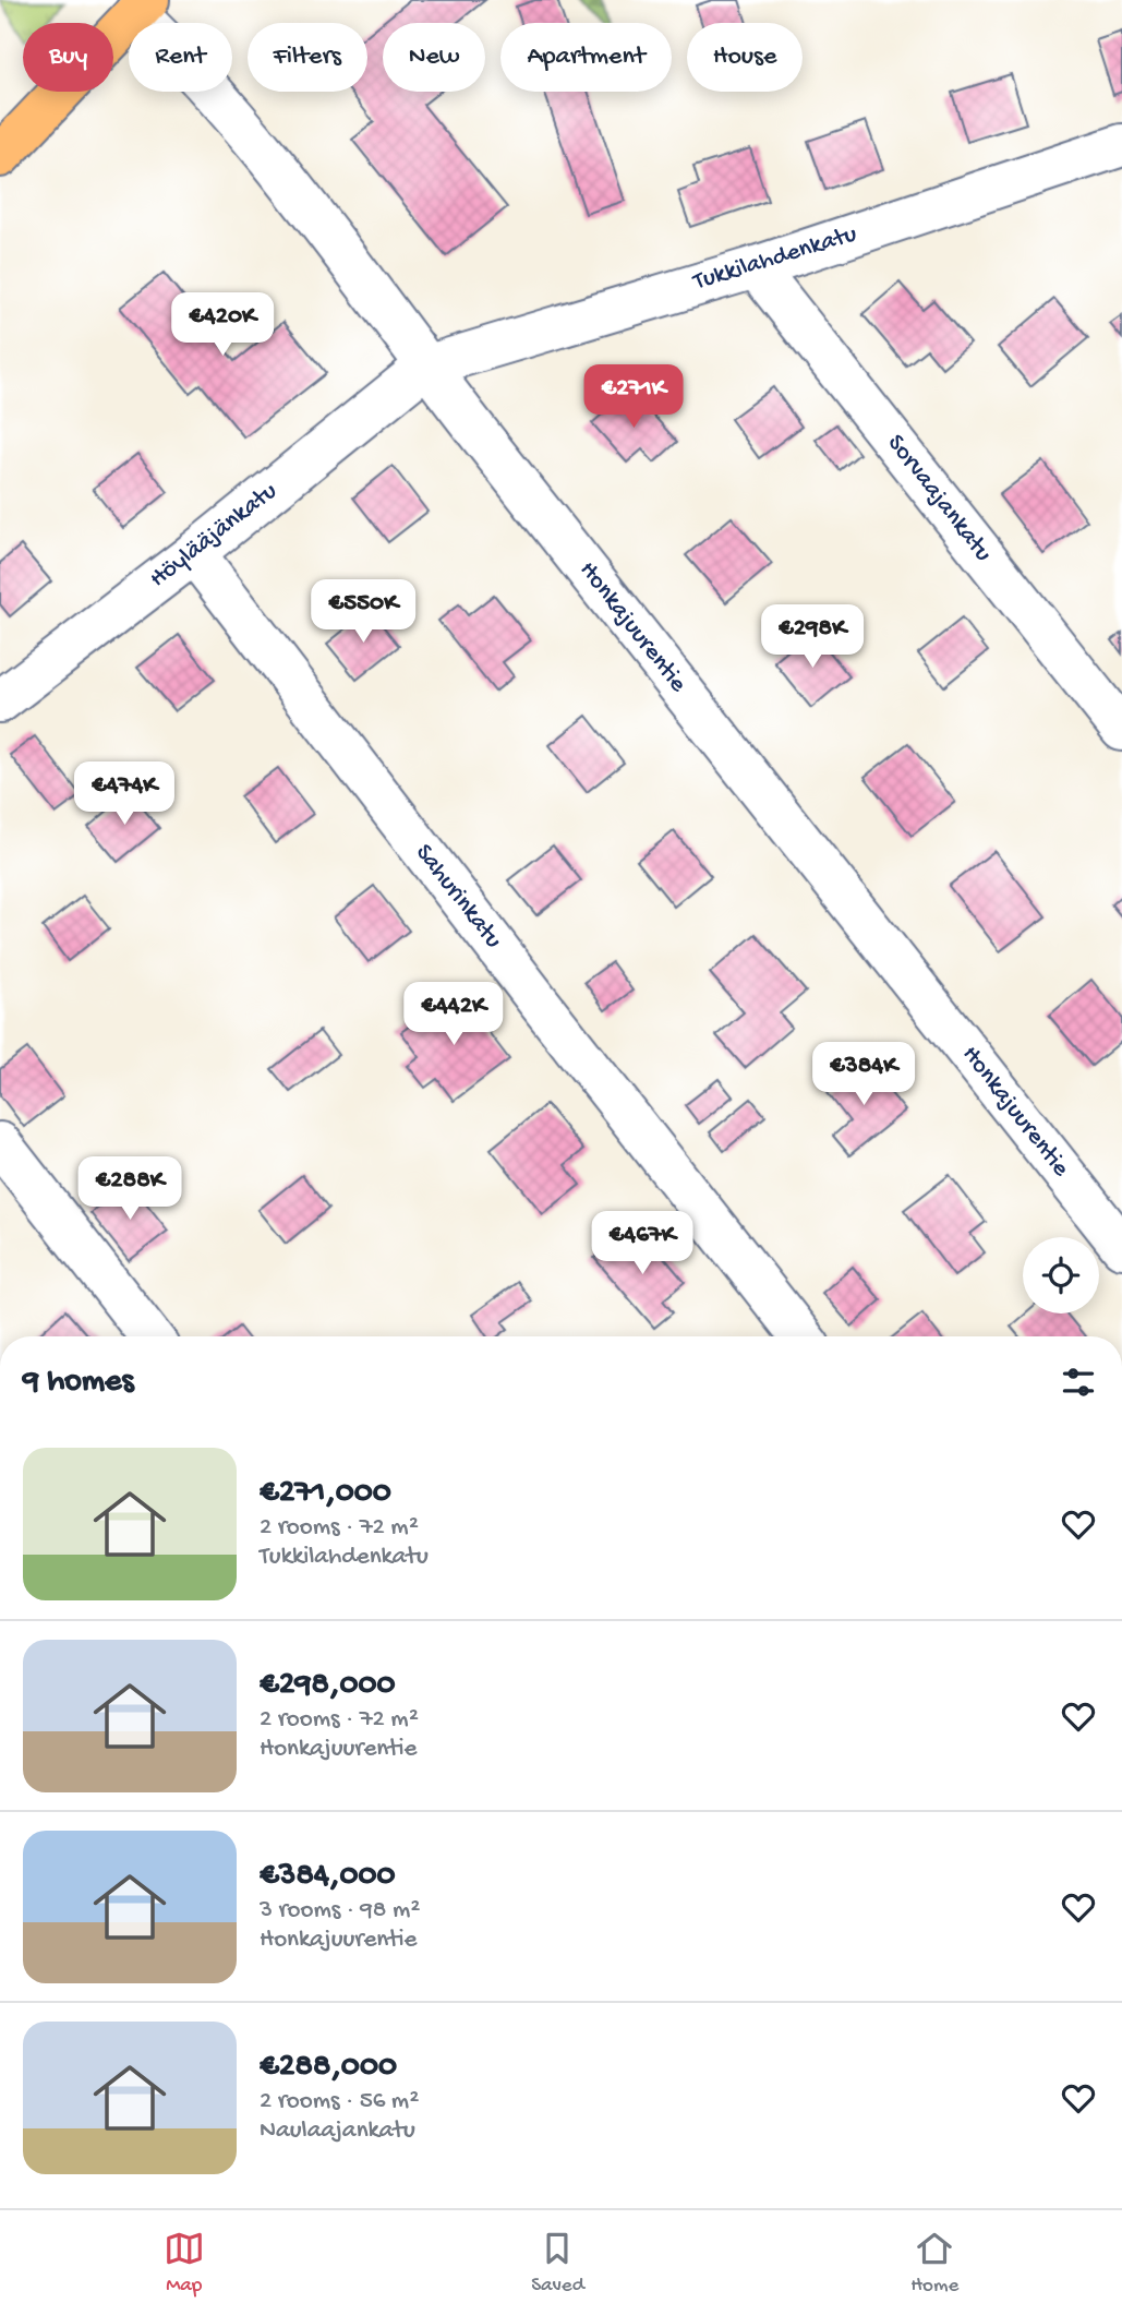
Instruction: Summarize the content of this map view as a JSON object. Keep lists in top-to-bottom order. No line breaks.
{"streets":{"street":["Tukkilahdenkatu","Sorvaajankatu","Höylääjänkatu","Honkajuurentie","Sahurinkatu"]},"crossings":[["Tukkilahdenkatu","Sorvaajankatu"],["Tukkilahdenkatu","Höylääjänkatu"],["Tukkilahdenkatu","Honkajuurentie"],["Höylääjänkatu","Honkajuurentie"],["Höylääjänkatu","Sahurinkatu"]],"page":{"chip":["Buy","Rent","Filters","New","Apartment","House"],"price":["€420K","€271K","€550K","€298K","€474K","€442K","€384K","€288K","€467K"],"heading":"9 homes","list":[{"name":"€271,000","note":"2 rooms · 72 m² · Tukkilahdenkatu"},{"name":"€298,000","note":"2 rooms · 72 m² · Honkajuurentie"},{"name":"€384,000","note":"3 rooms · 98 m² · Honkajuurentie"},{"name":"€288,000","note":"2 rooms · 56 m² · Naulaajankatu"}],"tabs":["Map","Saved","Home"]}}
